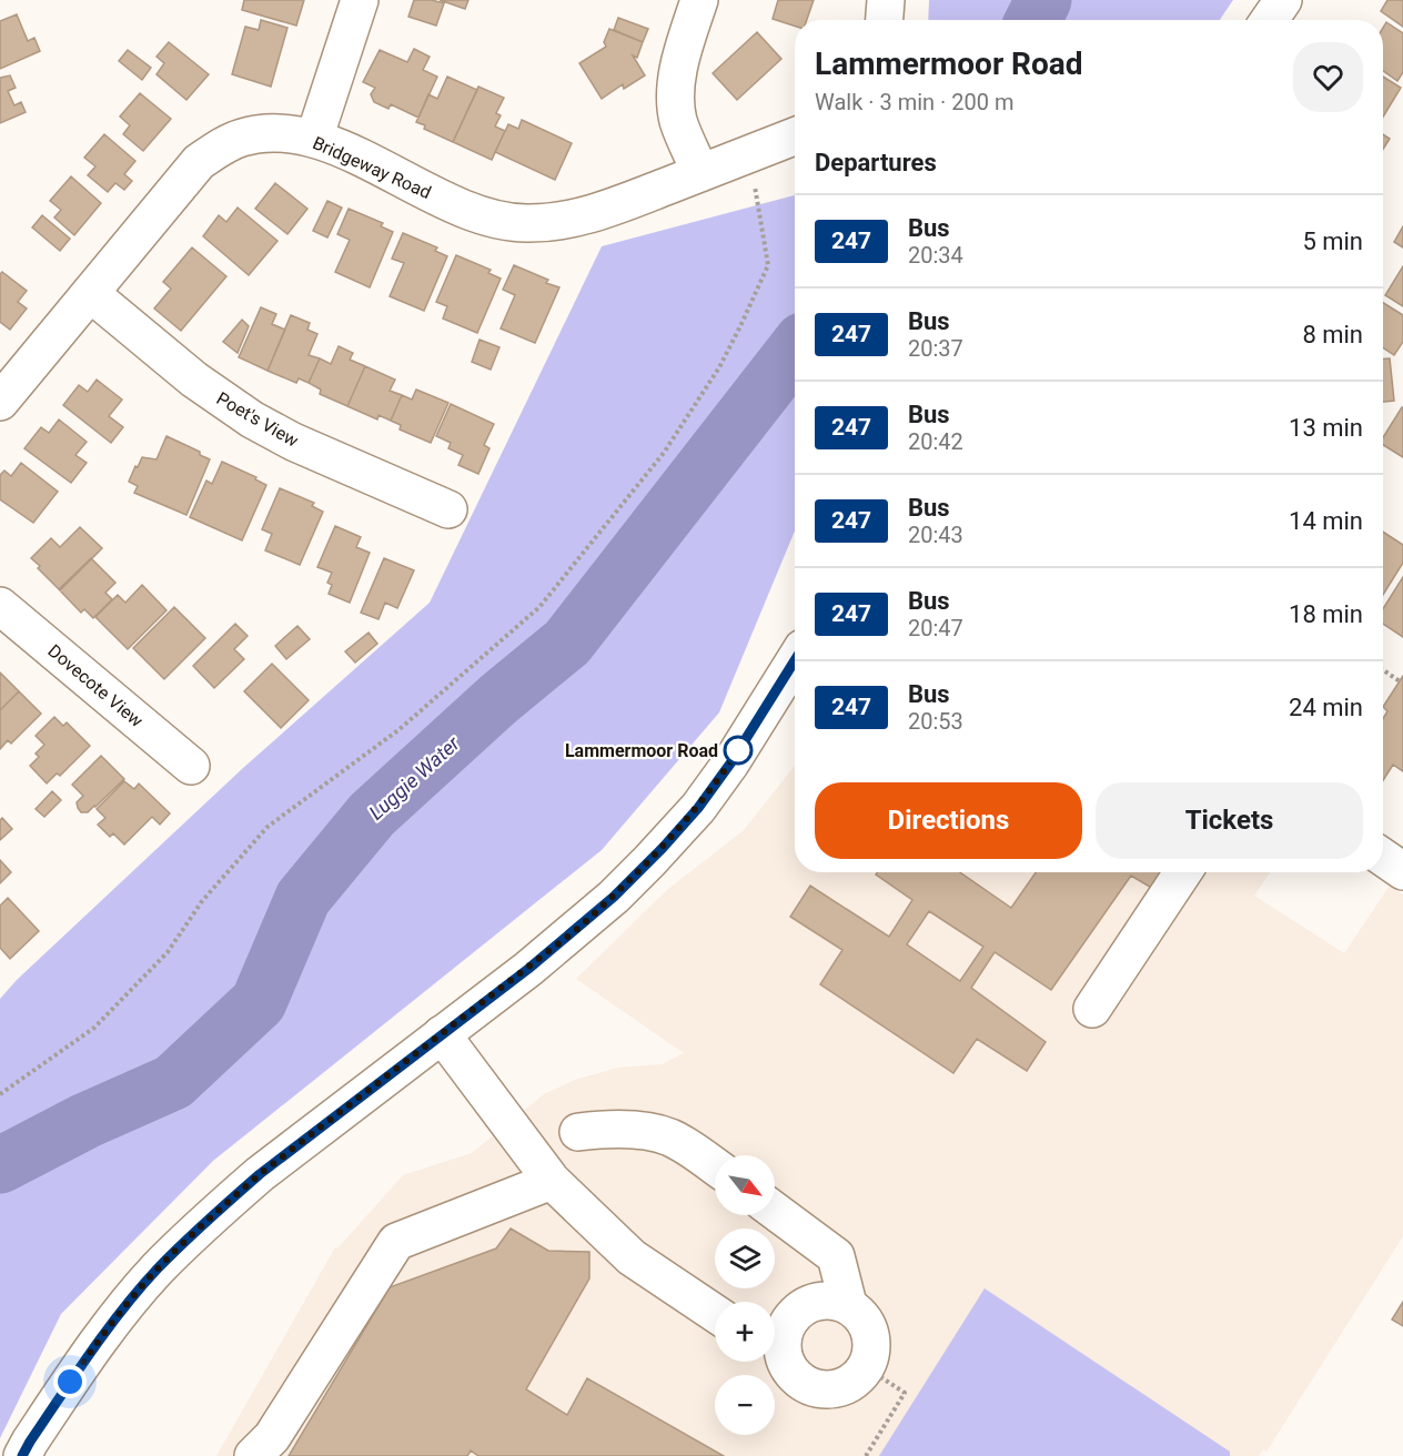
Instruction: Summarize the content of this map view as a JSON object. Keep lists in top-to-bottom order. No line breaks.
{"streets":{"street":["Bridgeway Road","Poet's View","Dovecote View"]},"crossings":[["Bridgeway Road","Poet's View"]],"water":["Luggie Water"],"places":["Lammermoor Road"],"lines":["bus line 247"],"north":"bottom right","page":{"heading":[["Lammermoor Road","Walk · 3 min · 200 m"],"Departures"],"list":[{"mark":"247","name":"Bus","note":"20:34","value":"5 min"},{"mark":"247","name":"Bus","note":"20:37","value":"8 min"},{"mark":"247","name":"Bus","note":"20:42","value":"13 min"},{"mark":"247","name":"Bus","note":"20:43","value":"14 min"},{"mark":"247","name":"Bus","note":"20:47","value":"18 min"},{"mark":"247","name":"Bus","note":"20:53","value":"24 min"}],"buttons":["Directions","Tickets"],"map_buttons":["+","−"]}}
